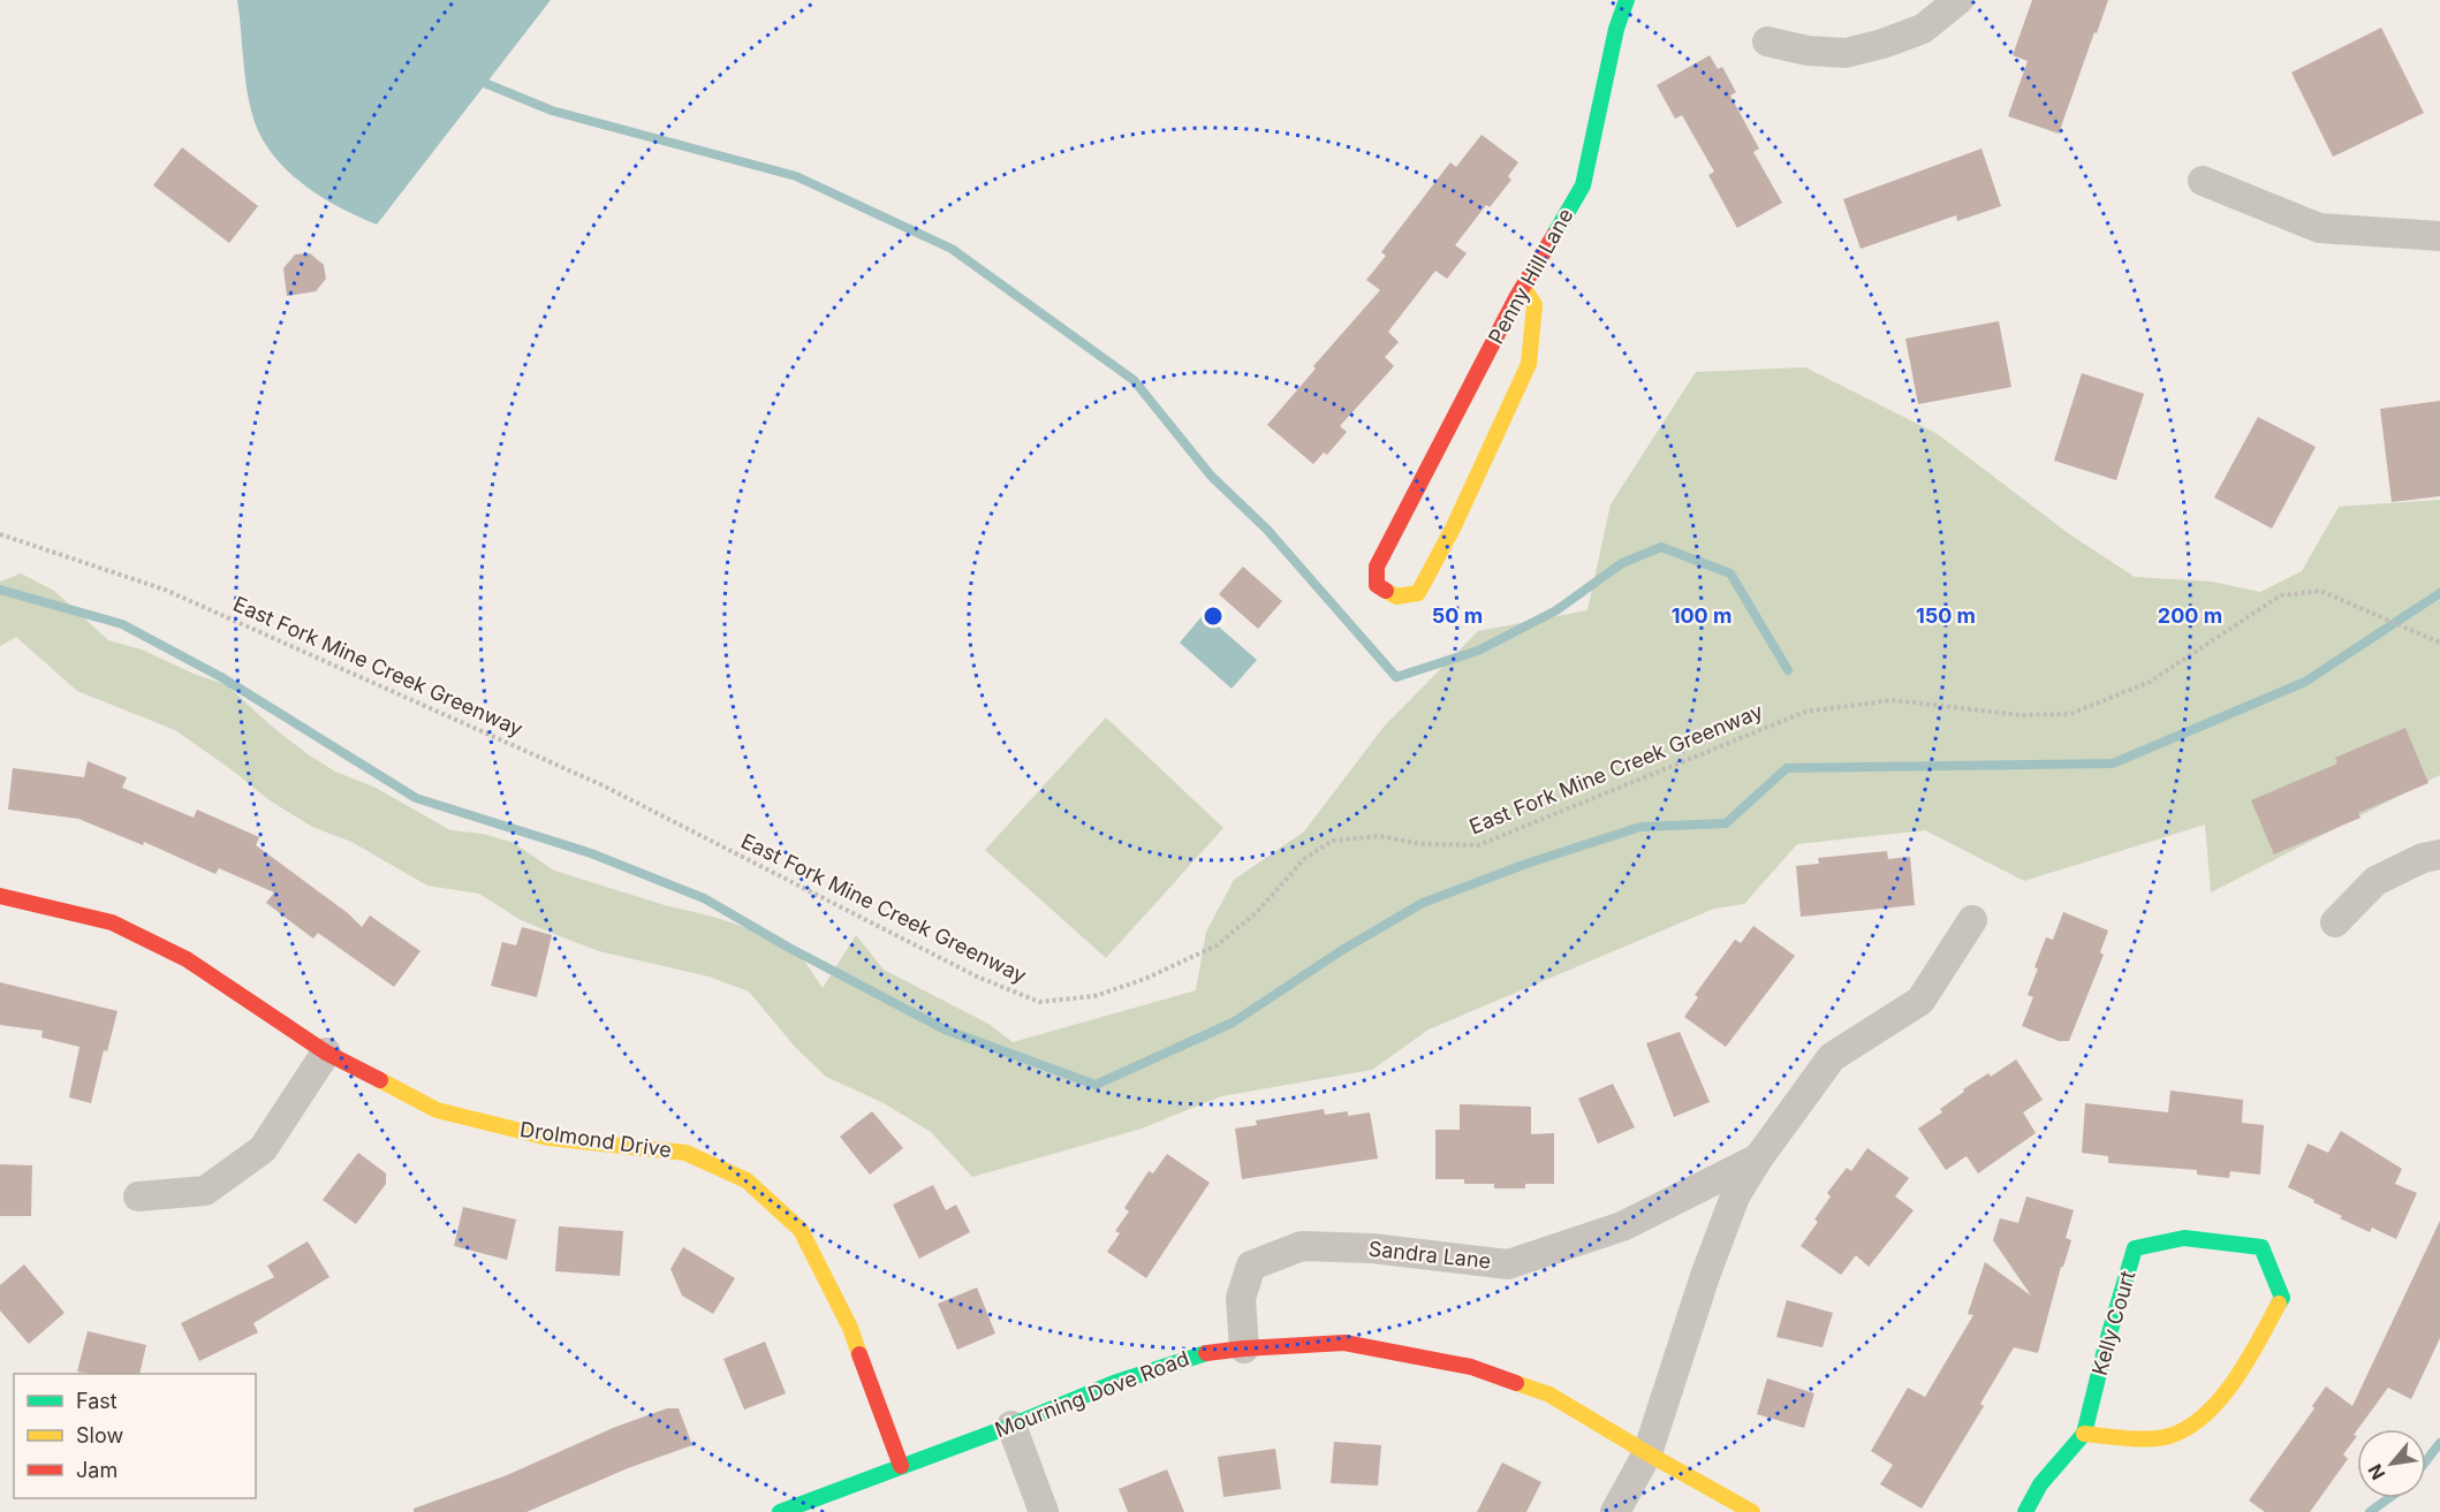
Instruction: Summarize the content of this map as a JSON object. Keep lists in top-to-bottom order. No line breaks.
{"streets":{"street":["Penny Hill Lane","Drolmond Drive","Sandra Lane","Kelly Court","Mourning Dove Road"],"path":["East Fork Mine Creek Greenway"]},"crossings":[["Drolmond Drive","Mourning Dove Road"],["Sandra Lane","Mourning Dove Road"]],"legend":["Fast","Slow","Jam"],"north":"bottom left","rings":["50 m","100 m","150 m","200 m"]}
